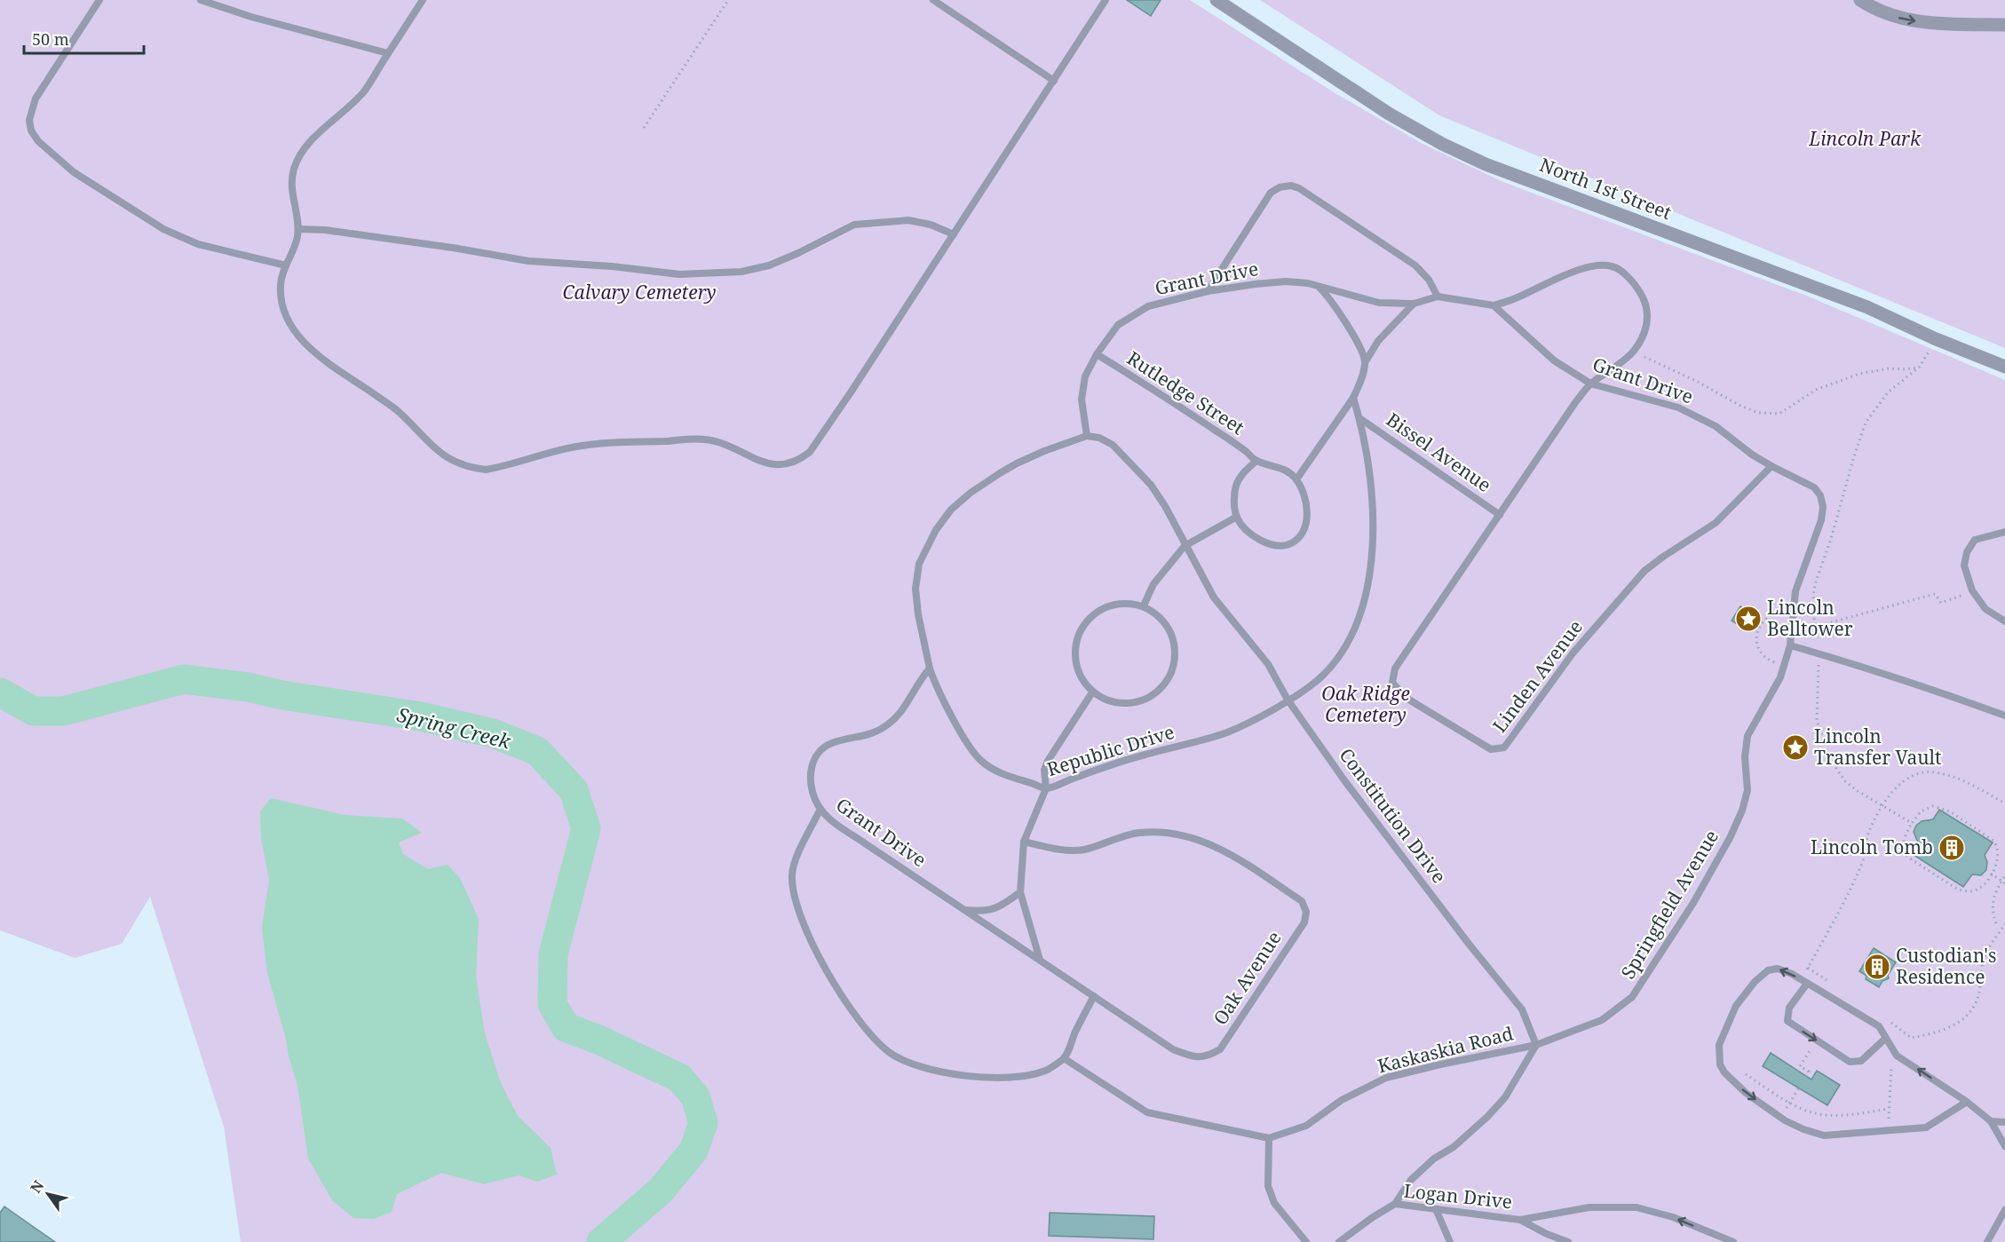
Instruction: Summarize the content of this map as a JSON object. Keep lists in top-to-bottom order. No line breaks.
{"streets":{"street":["North 1st Street"],"lane":["Grant Drive","Rutledge Street","Bissel Avenue","Linden Avenue","Republic Drive","Constitution Drive","Springfield Avenue","Oak Avenue","Kaskaskia Road","Logan Drive"]},"crossings":[["Grant Drive","Rutledge Street"],["Grant Drive","Linden Avenue"],["Grant Drive","Republic Drive"],["Grant Drive","Constitution Drive"],["Grant Drive","Springfield Avenue"],["Grant Drive","Oak Avenue"],["Bissel Avenue","Linden Avenue"],["Bissel Avenue","Republic Drive"],["Republic Drive","Constitution Drive"],["Constitution Drive","Springfield Avenue"],["Constitution Drive","Kaskaskia Road"],["Springfield Avenue","Kaskaskia Road"]],"one_way":["Logan Drive"],"water":["Spring Creek"],"parks":["Lincoln Park","Calvary Cemetery","Oak Ridge Cemetery"],"places":{"place":["Lincoln Belltower","Lincoln Transfer Vault"],"building":["Lincoln Tomb","Custodian's Residence"]},"scale_bar":"50 m","north":"top left"}
